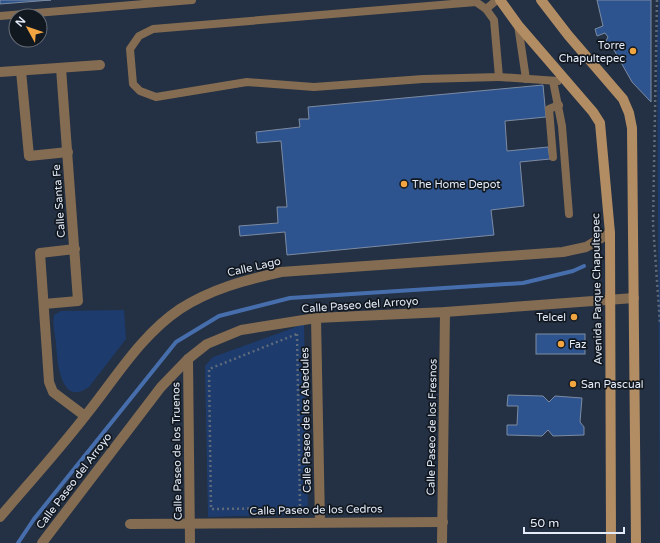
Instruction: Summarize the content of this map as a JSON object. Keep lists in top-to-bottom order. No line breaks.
{"streets":{"main road":["Avenida Parque Chapultepec"],"street":["Calle Santa Fe","Calle Lago","Calle Paseo del Arroyo","Calle Paseo de los Abedules","Calle Paseo de los Fresnos","Calle Paseo de los Truenos","Calle Paseo de los Cedros"]},"crossings":[["Calle Santa Fe","Calle Lago"],["Calle Lago","Avenida Parque Chapultepec"],["Avenida Parque Chapultepec","Calle Paseo del Arroyo"],["Calle Paseo del Arroyo","Calle Paseo de los Abedules"],["Calle Paseo del Arroyo","Calle Paseo de los Fresnos"],["Calle Paseo del Arroyo","Calle Paseo de los Truenos"],["Calle Paseo de los Abedules","Calle Paseo de los Cedros"],["Calle Paseo de los Fresnos","Calle Paseo de los Cedros"],["Calle Paseo de los Truenos","Calle Paseo de los Cedros"]],"places":["Torre Chapultepec","The Home Depot","Telcel","Faz","San Pascual"],"scale_bar":"50 m","north":"top left"}
